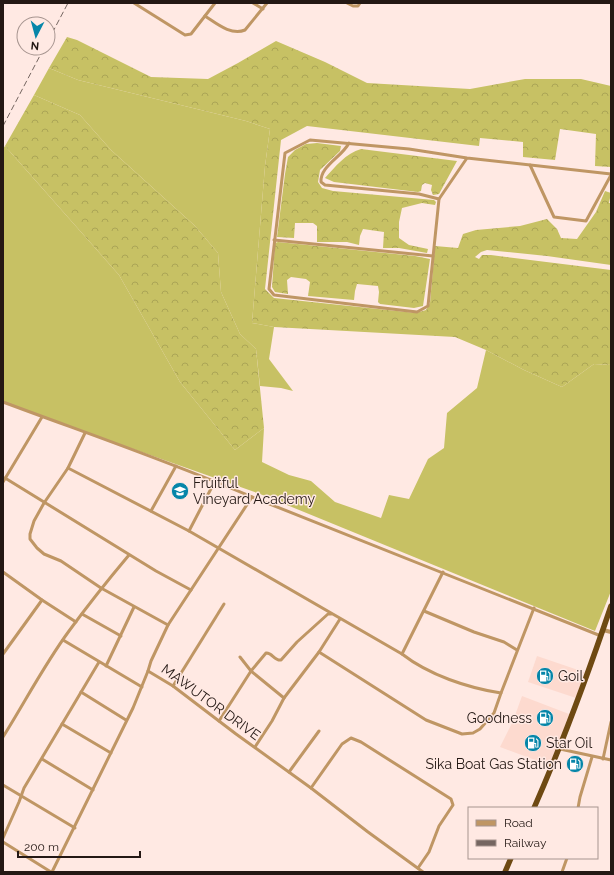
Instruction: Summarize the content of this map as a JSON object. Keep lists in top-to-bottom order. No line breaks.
{"streets":{"street":["MAWUTOR DRIVE"]},"places":{"school or university":["Fruitful Vineyard Academy"],"fuel station":["Goil","Goodness","Star Oil","Sika Boat Gas Station"]},"legend":["Road","Railway"],"scale_bar":"200 m","north":"bottom"}
